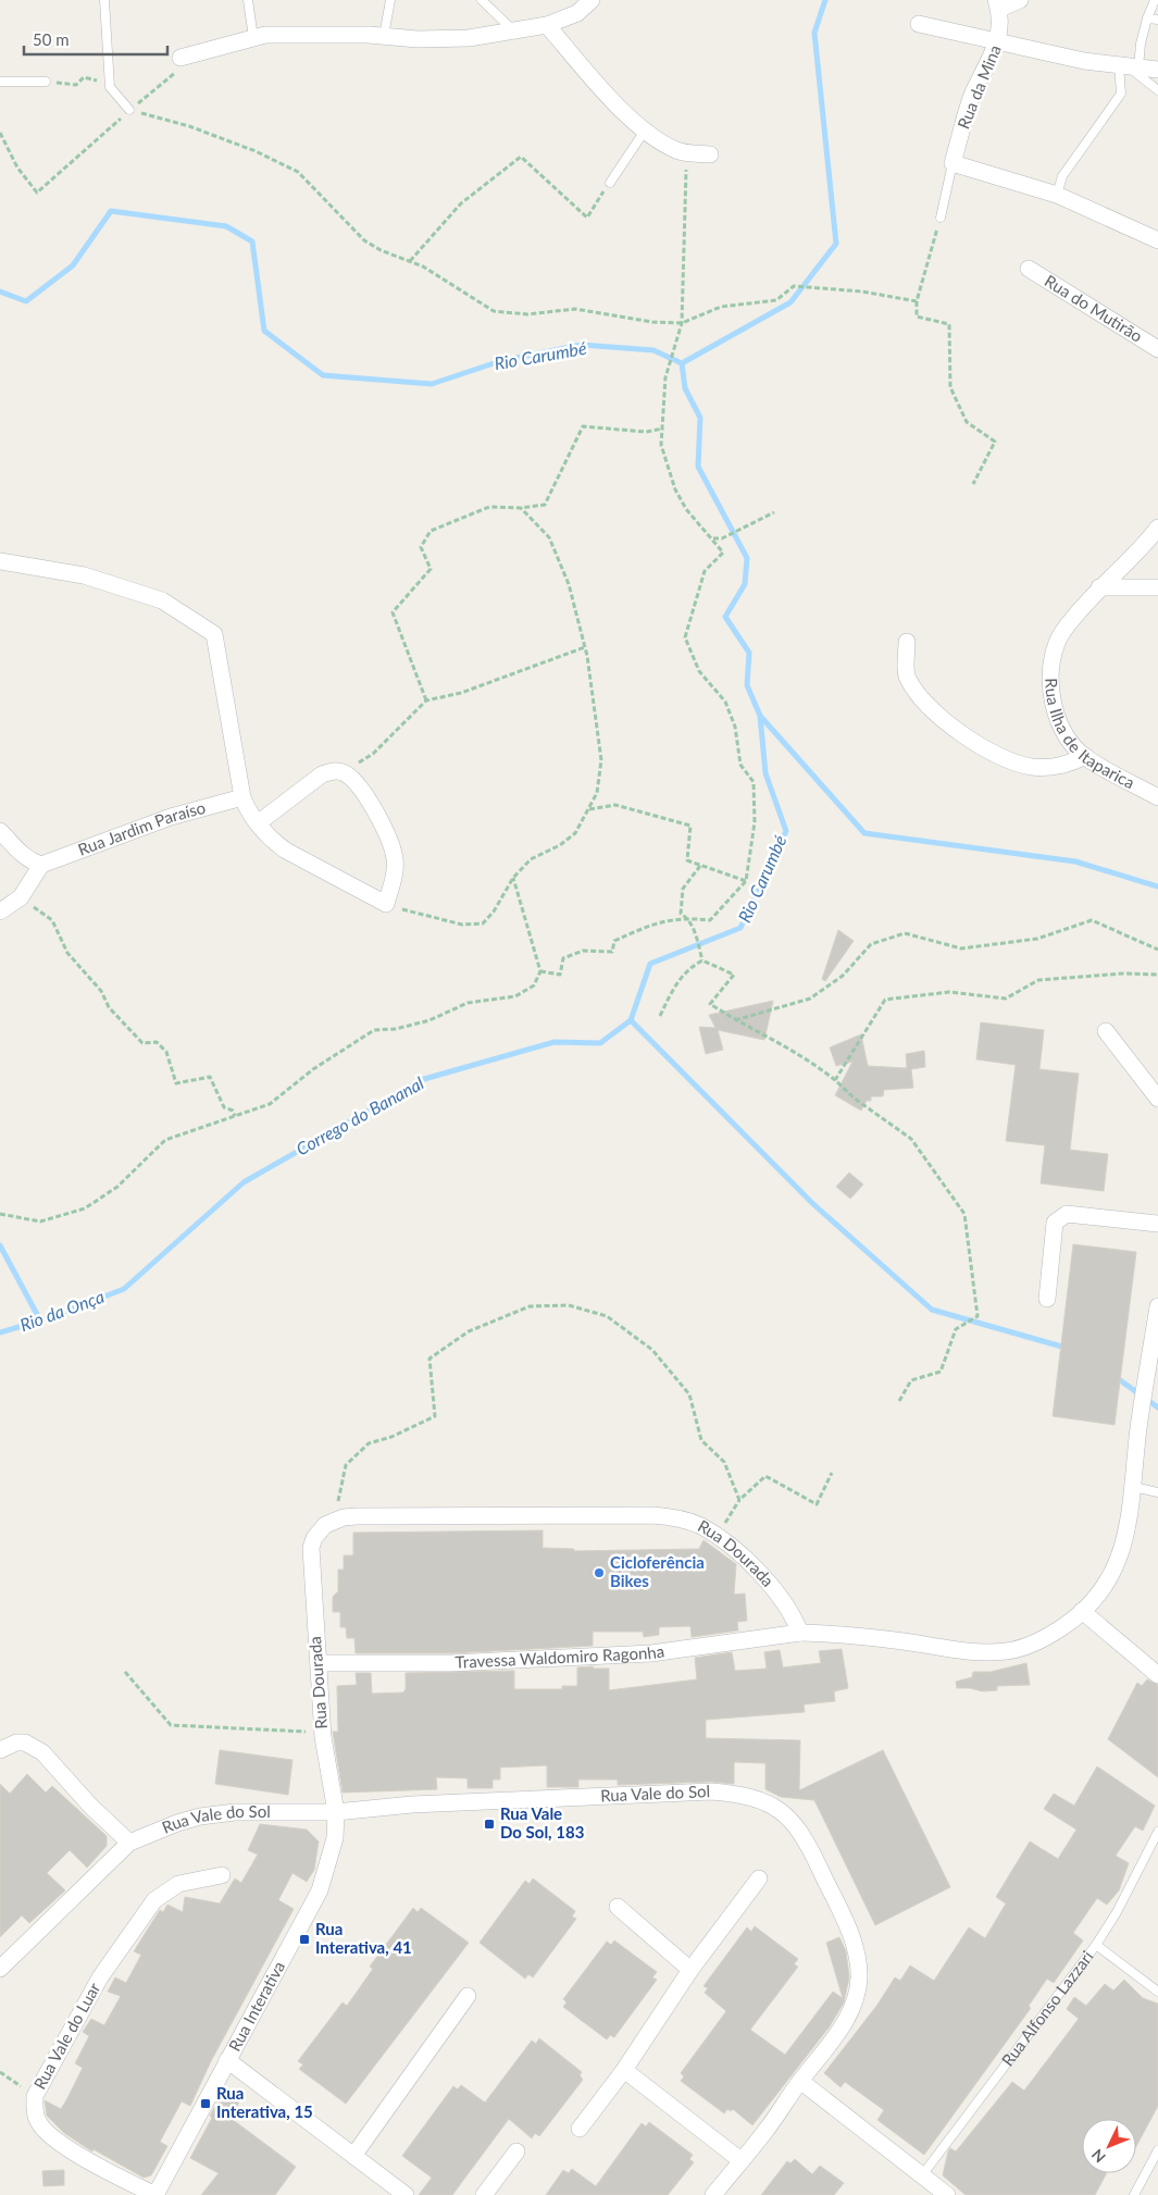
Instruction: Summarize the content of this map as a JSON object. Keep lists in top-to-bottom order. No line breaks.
{"streets":{"street":["Rua da Mina","Rua do Mutirão","Rua Ilha de Itaparica","Rua Jardim Paraíso","Rua Dourada","Travessa Waldomiro Ragonha","Rua Vale do Sol","Rua Interativa","Rua Vale do Luar"],"lane":["Rua Alfonso Lazzari"]},"crossings":[["Rua Dourada","Travessa Waldomiro Ragonha"],["Rua Dourada","Rua Vale do Sol"],["Rua Dourada","Rua Interativa"],["Rua Vale do Sol","Rua Interativa"],["Rua Interativa","Rua Vale do Luar"]],"water":["Rio Carumbé","Corrego do Bananal","Rio da Onça"],"places":{"other":["Cicloferência Bikes"],"transit":["Rua Vale Do Sol, 183","Rua Interativa, 41","Rua Interativa, 15"]},"scale_bar":"50 m","north":"bottom left"}
